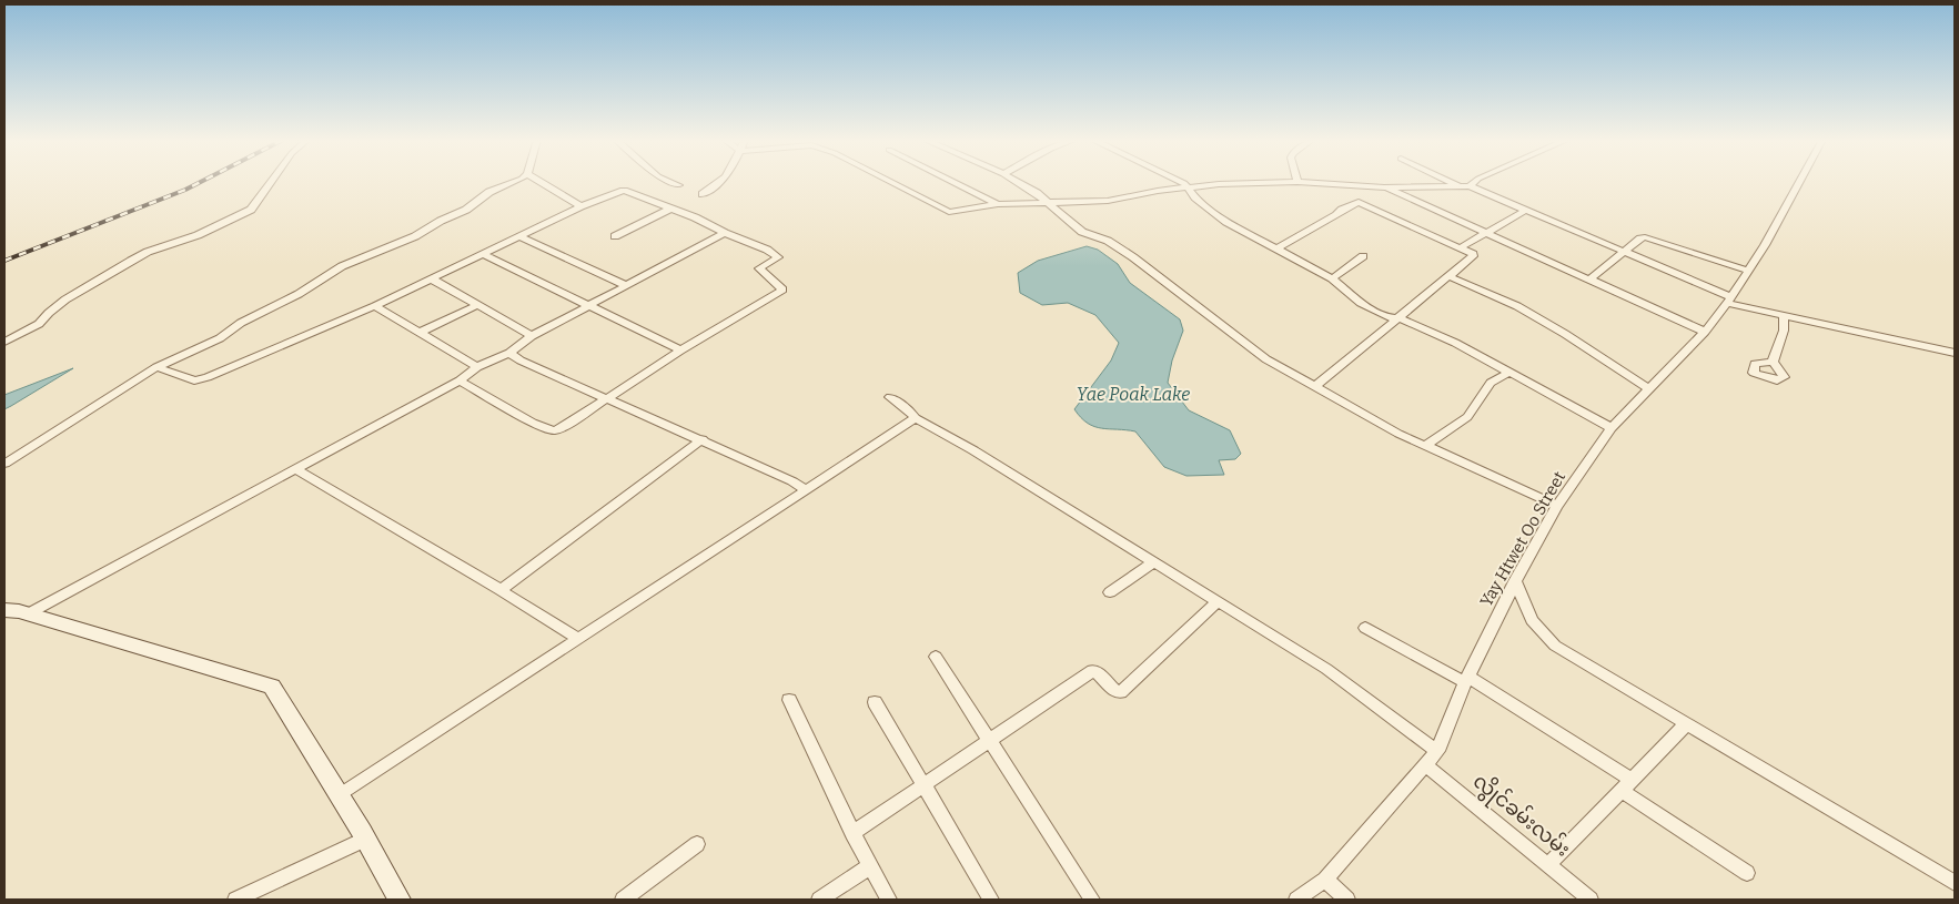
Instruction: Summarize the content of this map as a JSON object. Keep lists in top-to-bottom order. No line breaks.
{"streets":{"street":["Yay Htwet Oo Street","လွိုင်ခမ်းလမ်း"]},"crossings":[["Yay Htwet Oo Street","လွိုင်ခမ်းလမ်း"]],"water":["Yae Poak Lake"]}
